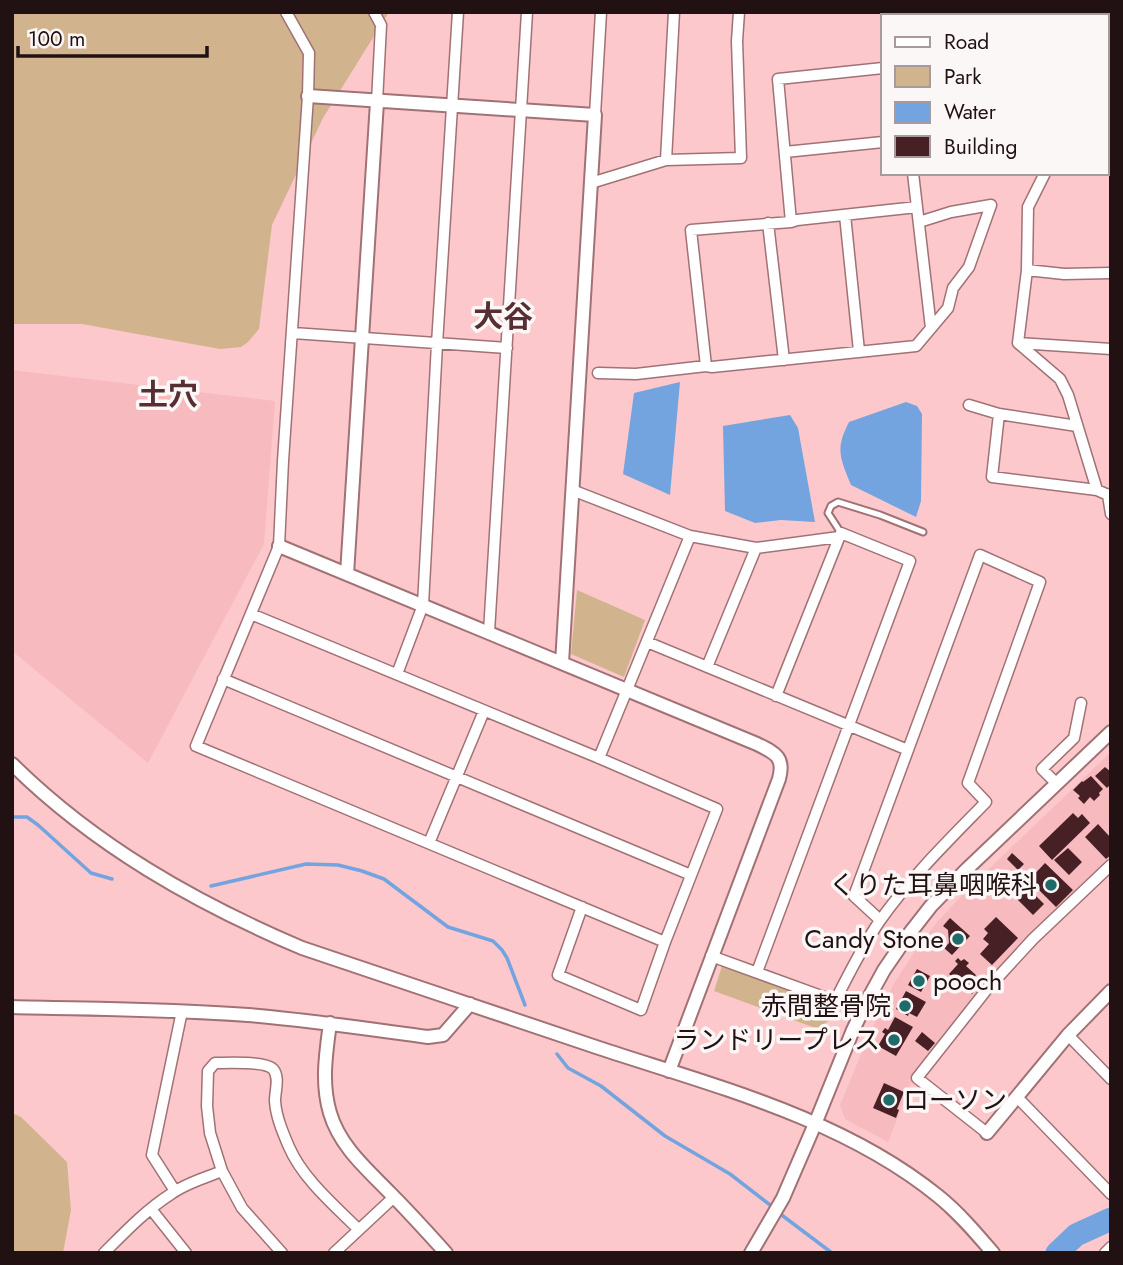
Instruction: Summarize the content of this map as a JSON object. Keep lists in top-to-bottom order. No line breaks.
{"districts":["大谷","土穴"],"places":["くりた耳鼻咽喉科","Candy Stone","pooch","赤間整骨院","ランドリープレス","ローソン"],"legend":["Road","Park","Water","Building"],"scale_bar":"100 m"}
